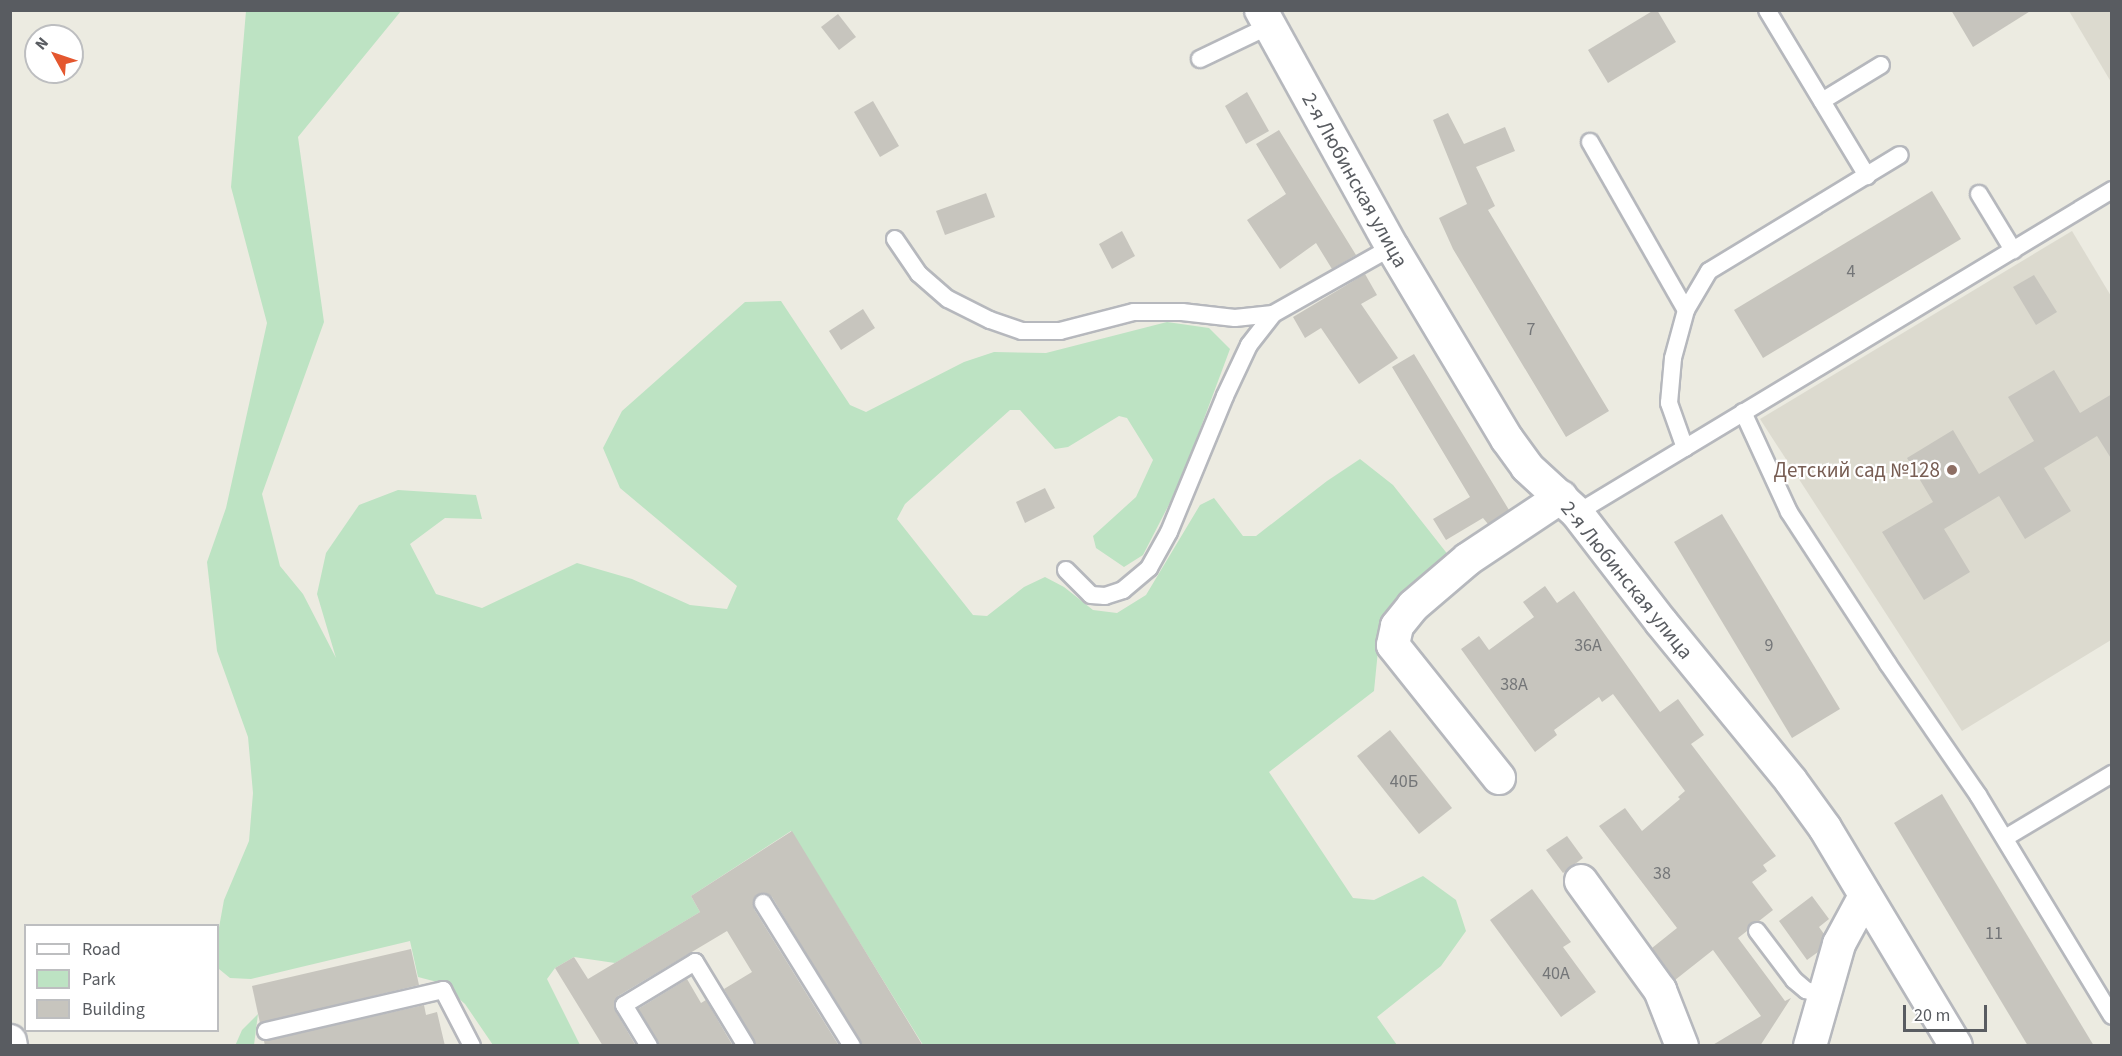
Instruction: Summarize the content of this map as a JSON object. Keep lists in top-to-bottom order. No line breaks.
{"streets":{"street":["2-я Любинская улица"]},"places":["Детский сад №128"],"house_numbers":["4","7","36А","9","38А","40Б","38","11","40А"],"legend":["Road","Park","Building"],"scale_bar":"20 m","north":"top left"}
